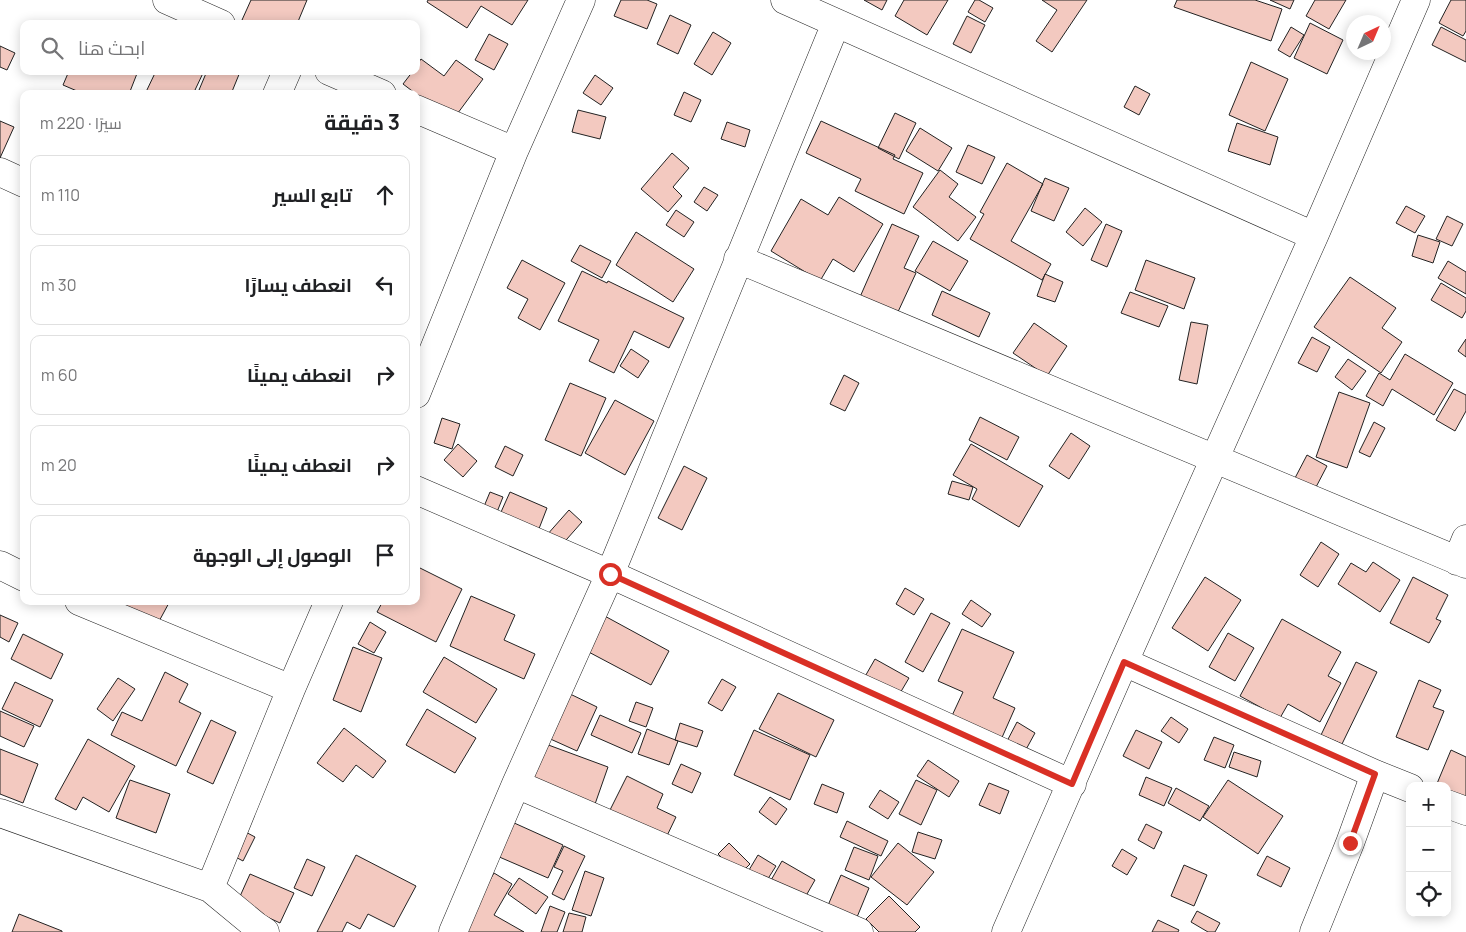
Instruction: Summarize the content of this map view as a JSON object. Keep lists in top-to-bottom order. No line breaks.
{"north":"top right","page":{"search":"ابحث هنا","heading":["3 دقيقة","سيرًا · 220 m"],"list":[["تابع السير","110 m"],["انعطف يسارًا","30 m"],["انعطف يمينًا","60 m"],["انعطف يمينًا","20 m"],"الوصول إلى الوجهة"],"map_buttons":["+","−"]}}
